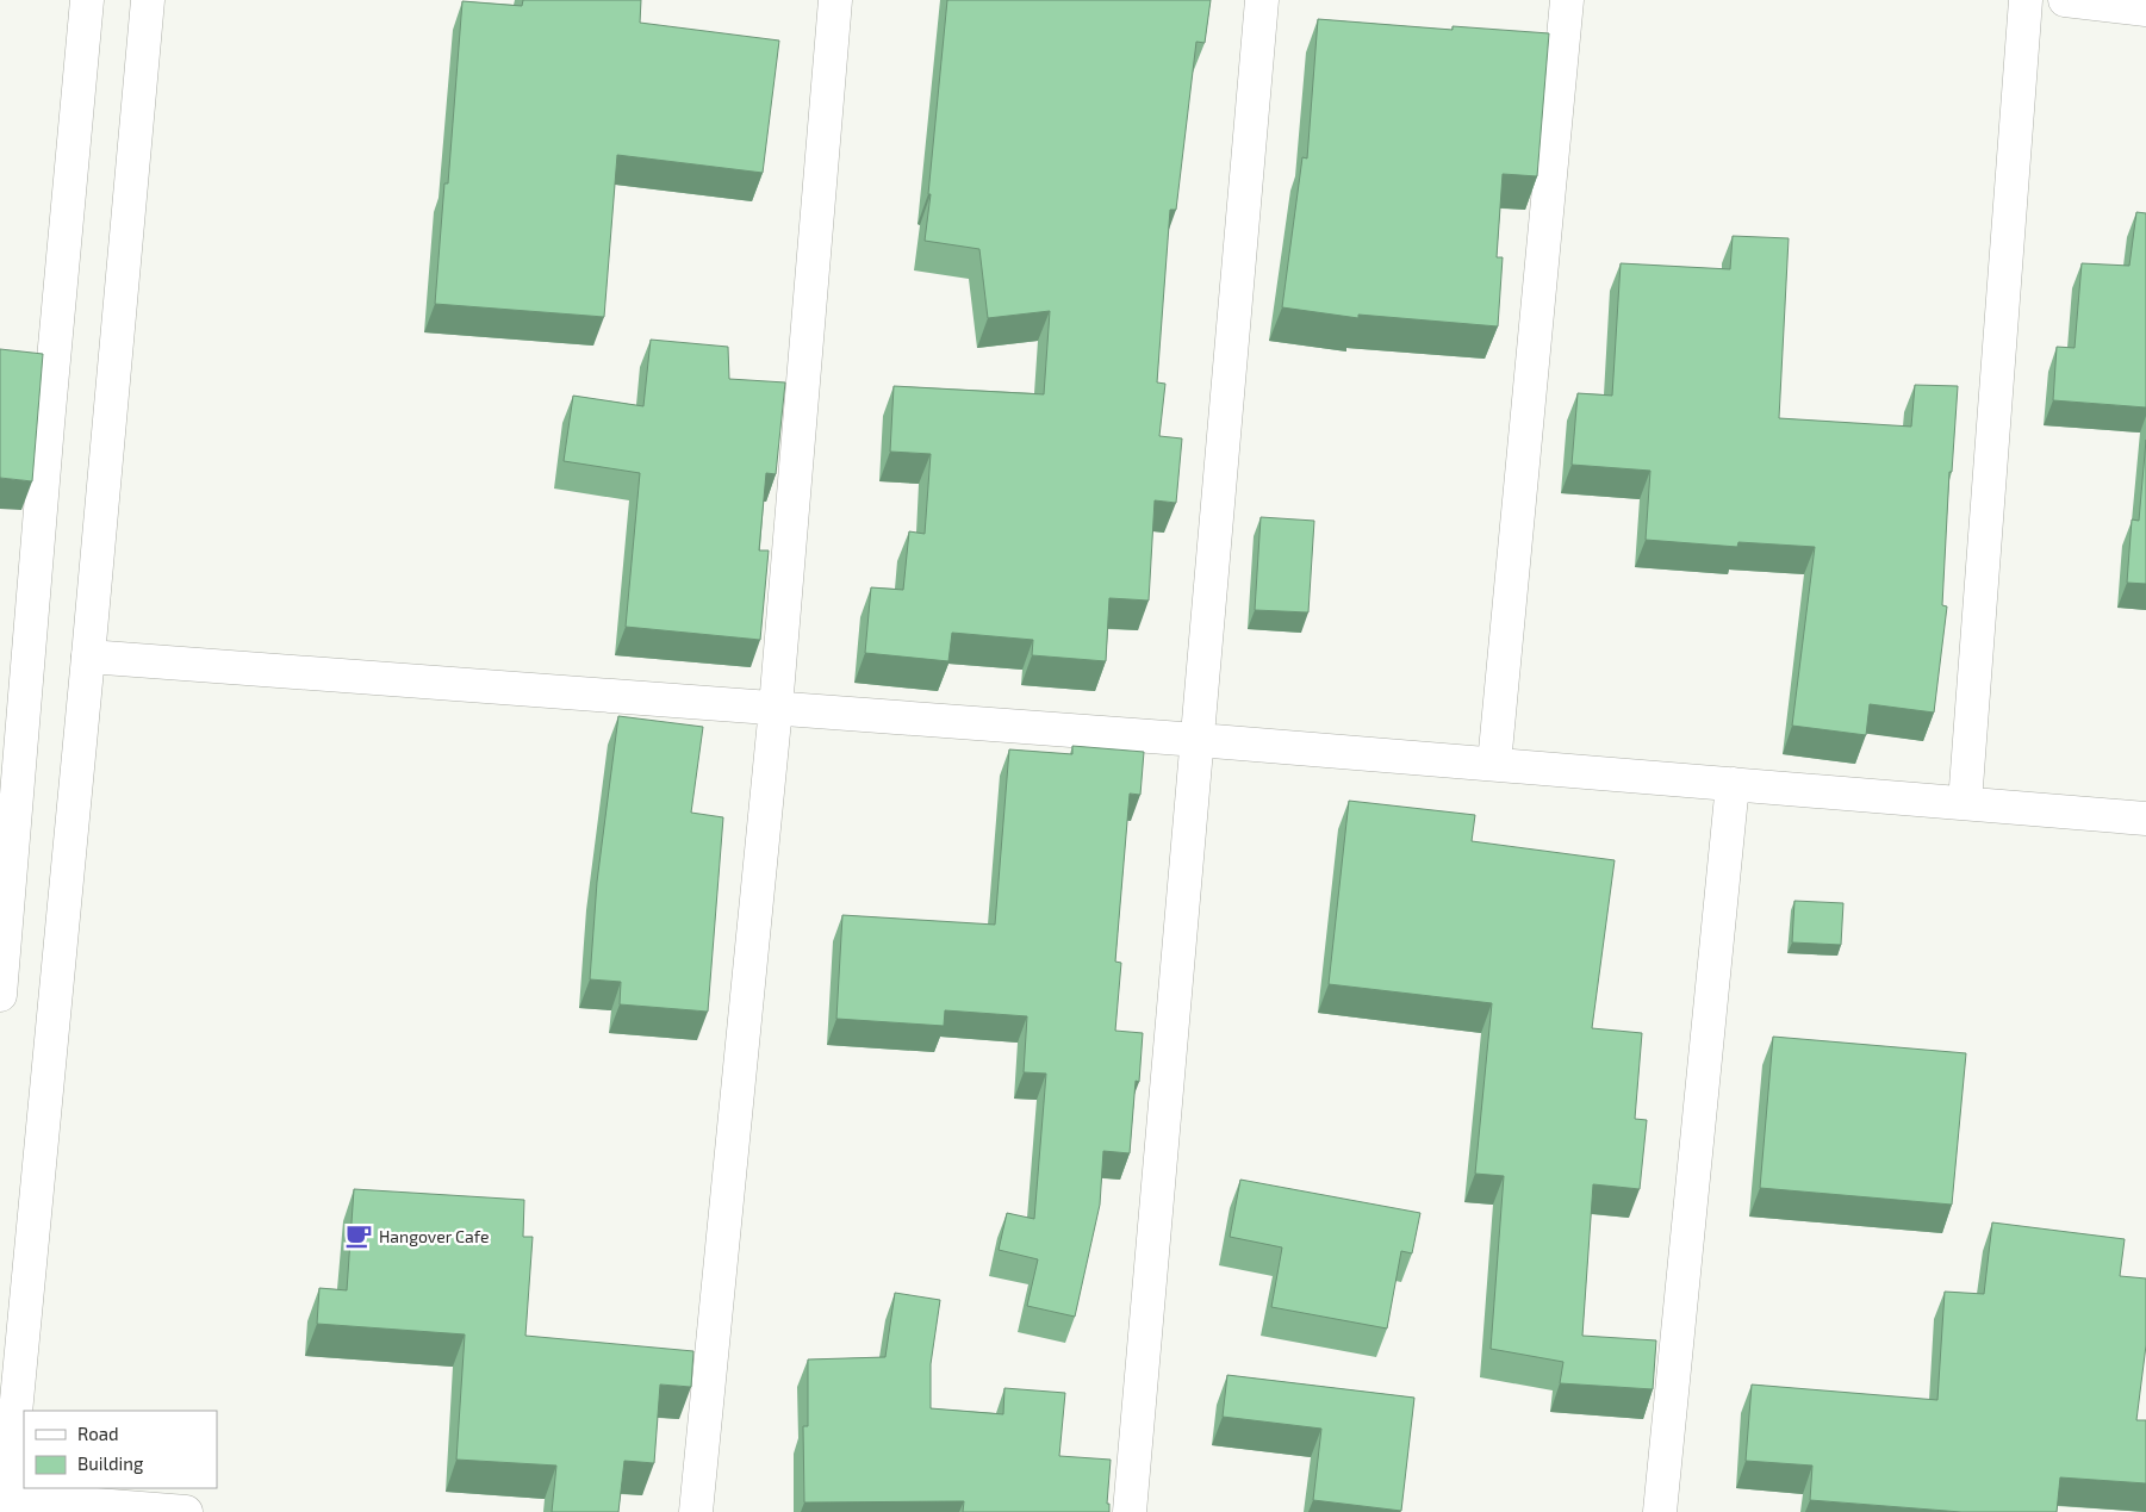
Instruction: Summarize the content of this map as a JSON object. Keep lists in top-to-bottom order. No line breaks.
{"places":{"cafe":["Hangover Cafe"]},"legend":["Road","Building"]}
